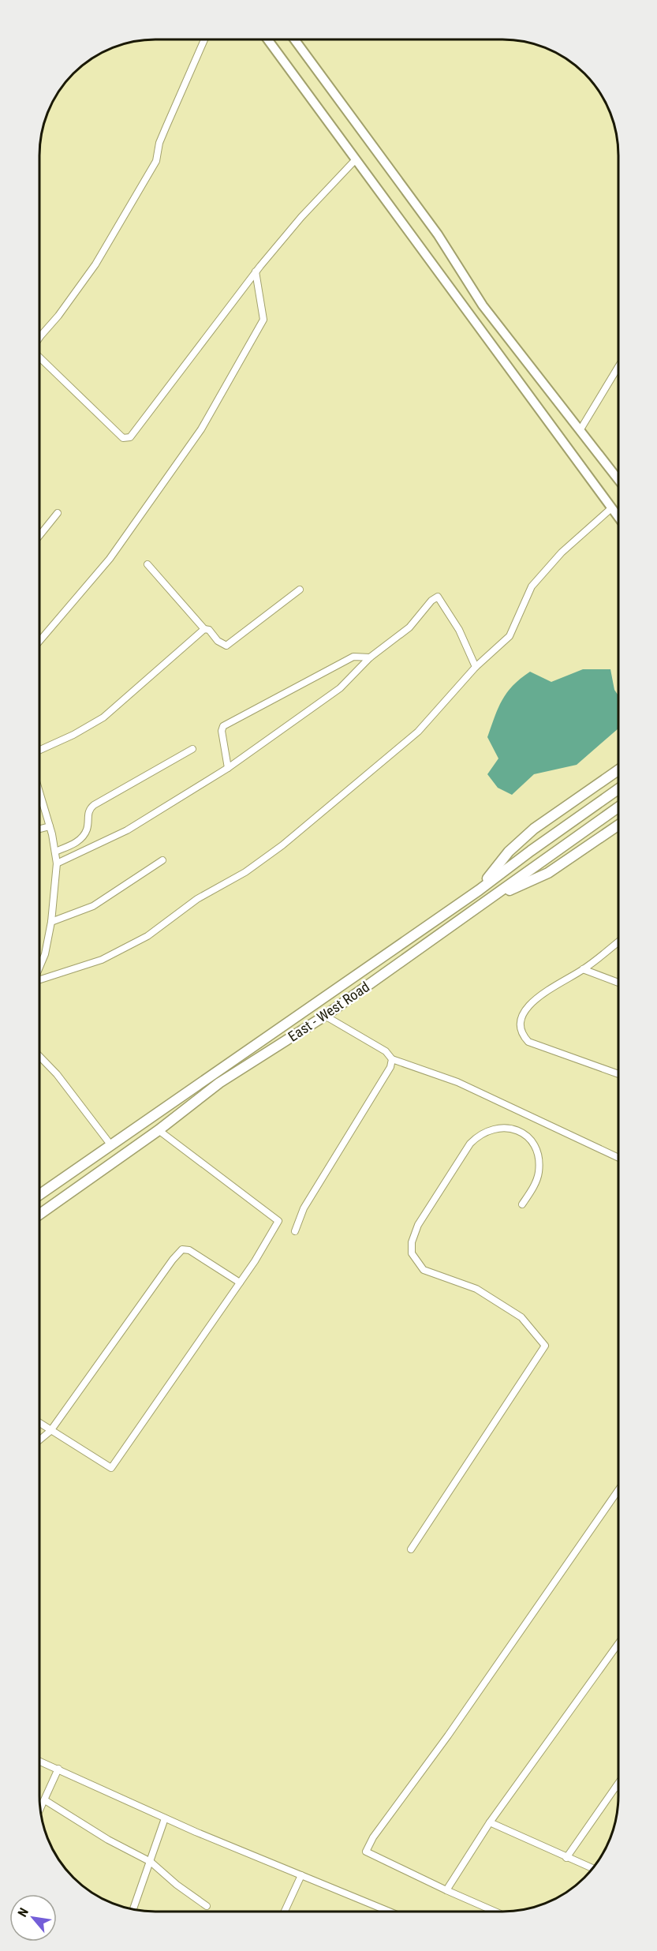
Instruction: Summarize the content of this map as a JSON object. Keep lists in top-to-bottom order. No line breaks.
{"streets":{"main road":["East - West Road"]},"north":"top left"}
